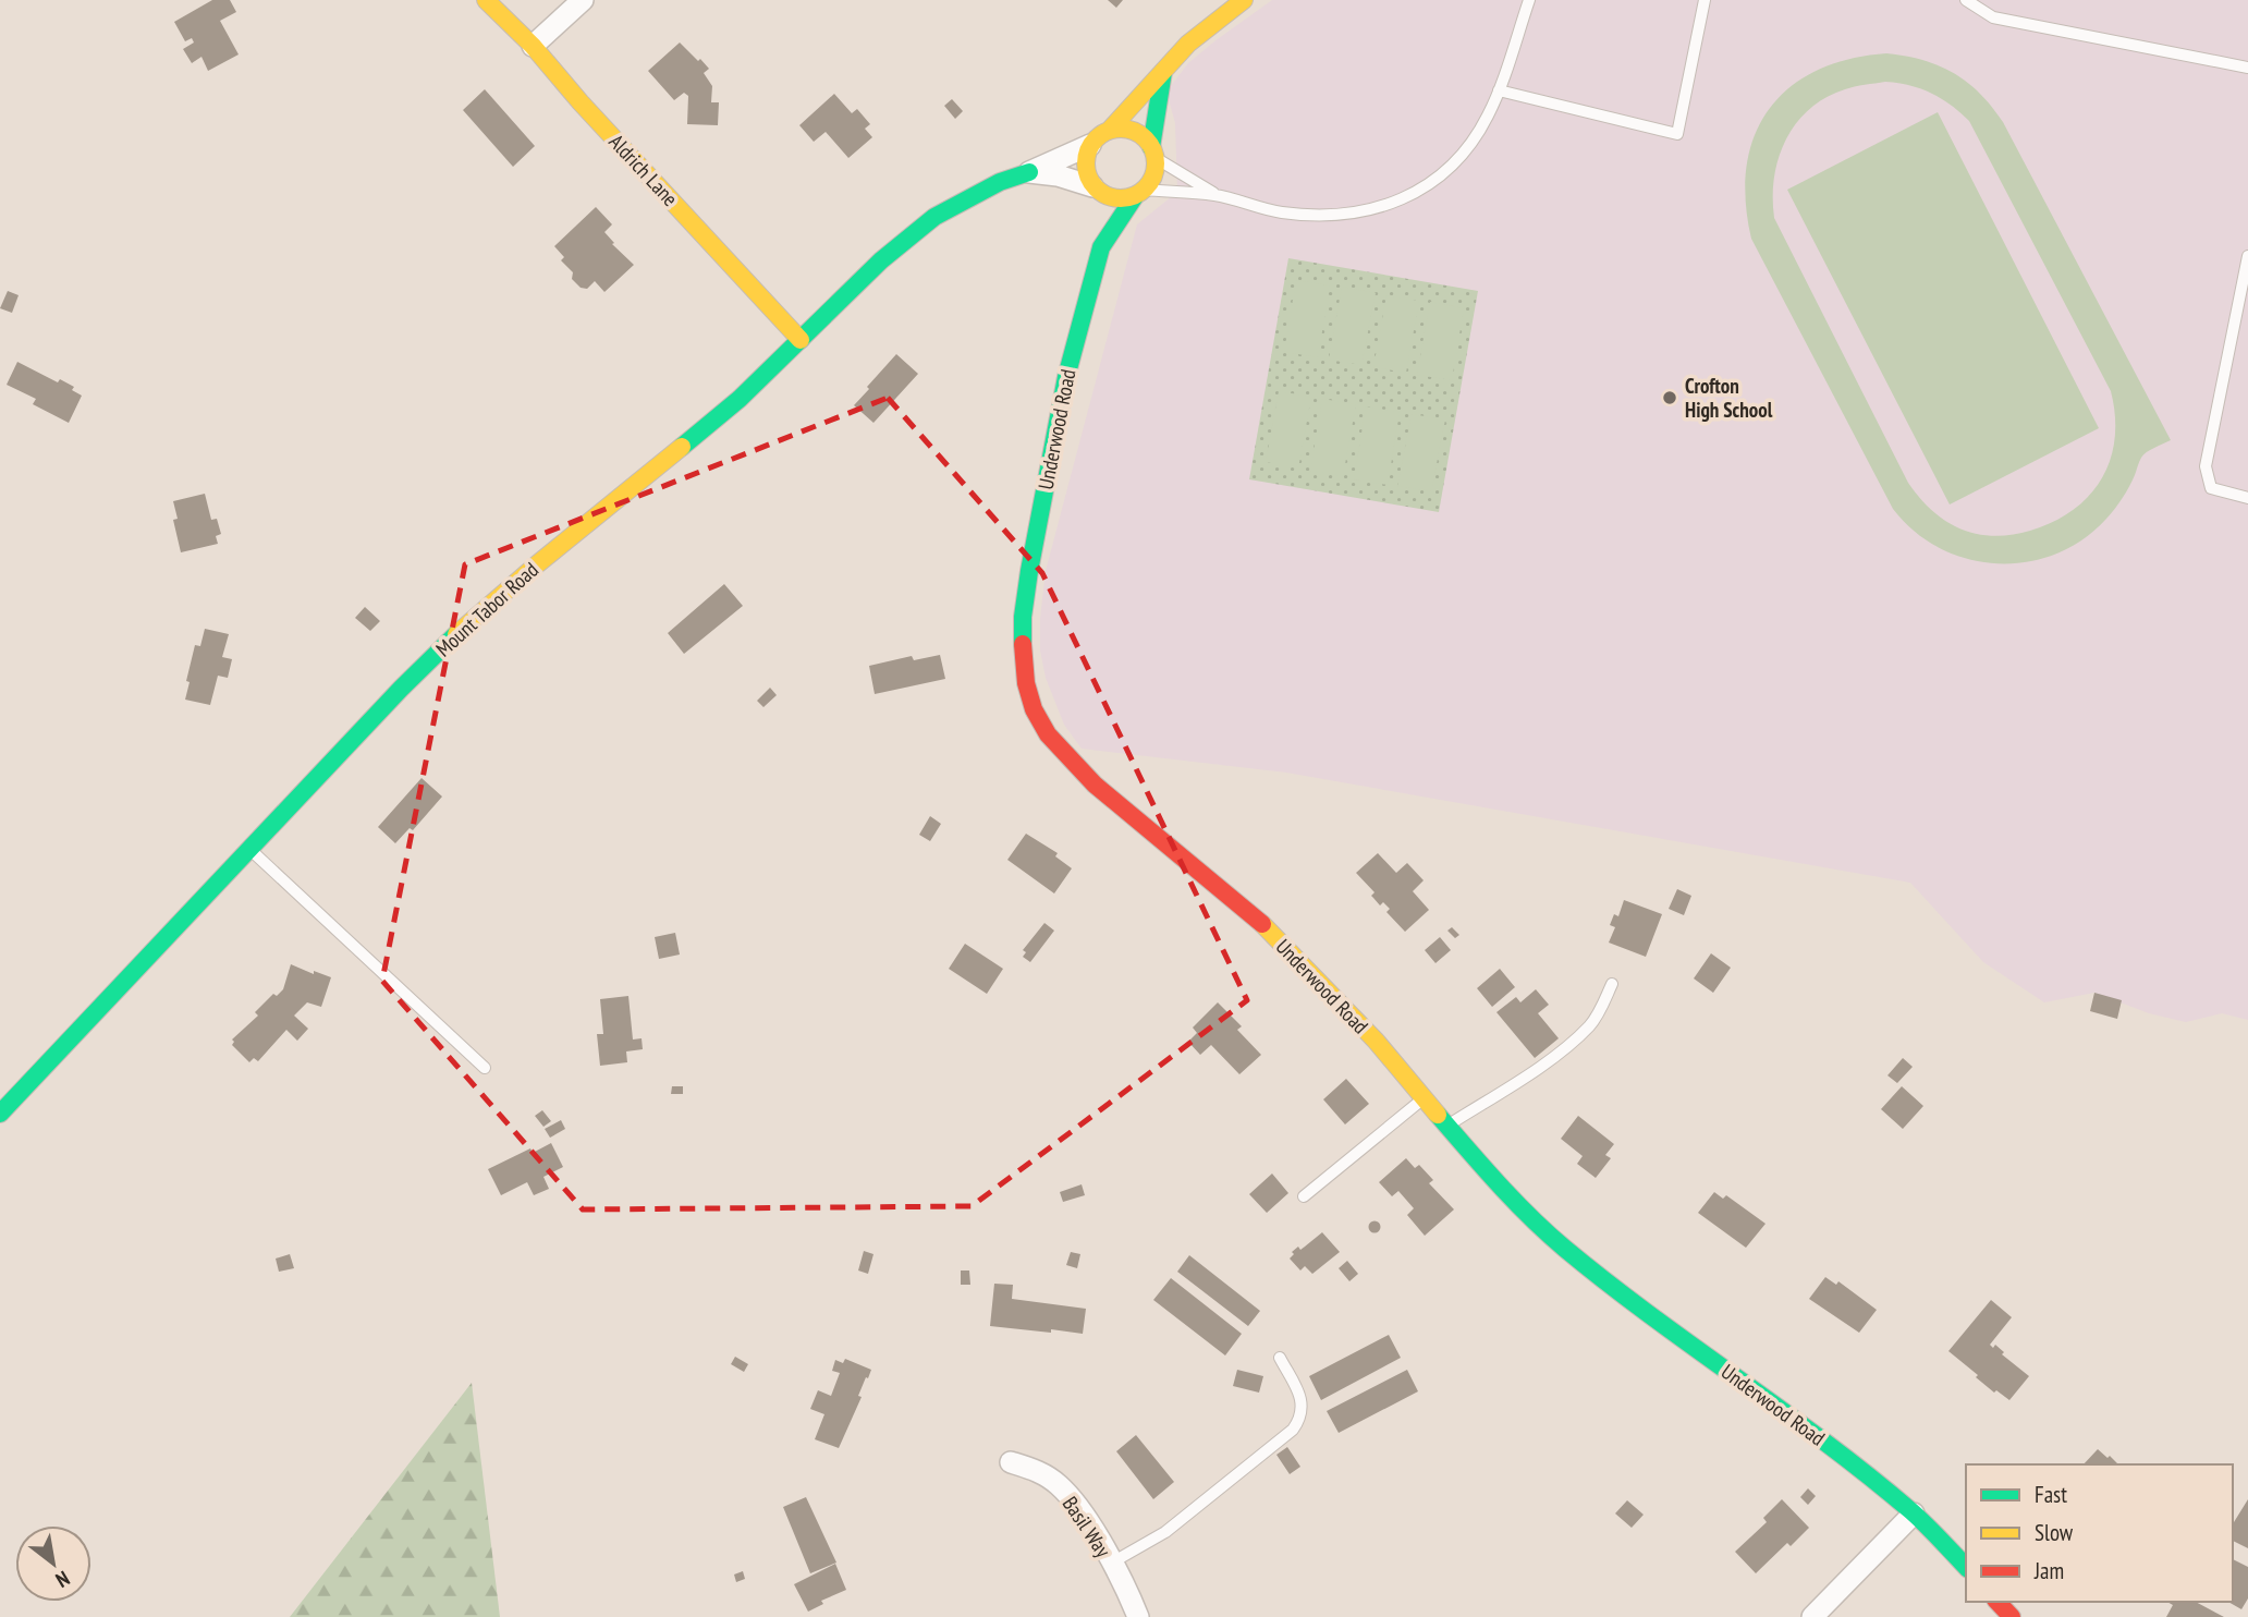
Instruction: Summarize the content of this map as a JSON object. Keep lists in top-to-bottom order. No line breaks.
{"streets":{"street":["Aldrich Lane","Underwood Road","Mount Tabor Road","Basil Way"]},"crossings":[["Aldrich Lane","Mount Tabor Road"],["Underwood Road","Mount Tabor Road"]],"places":["Crofton High School"],"legend":["Fast","Slow","Jam"],"north":"bottom right"}
